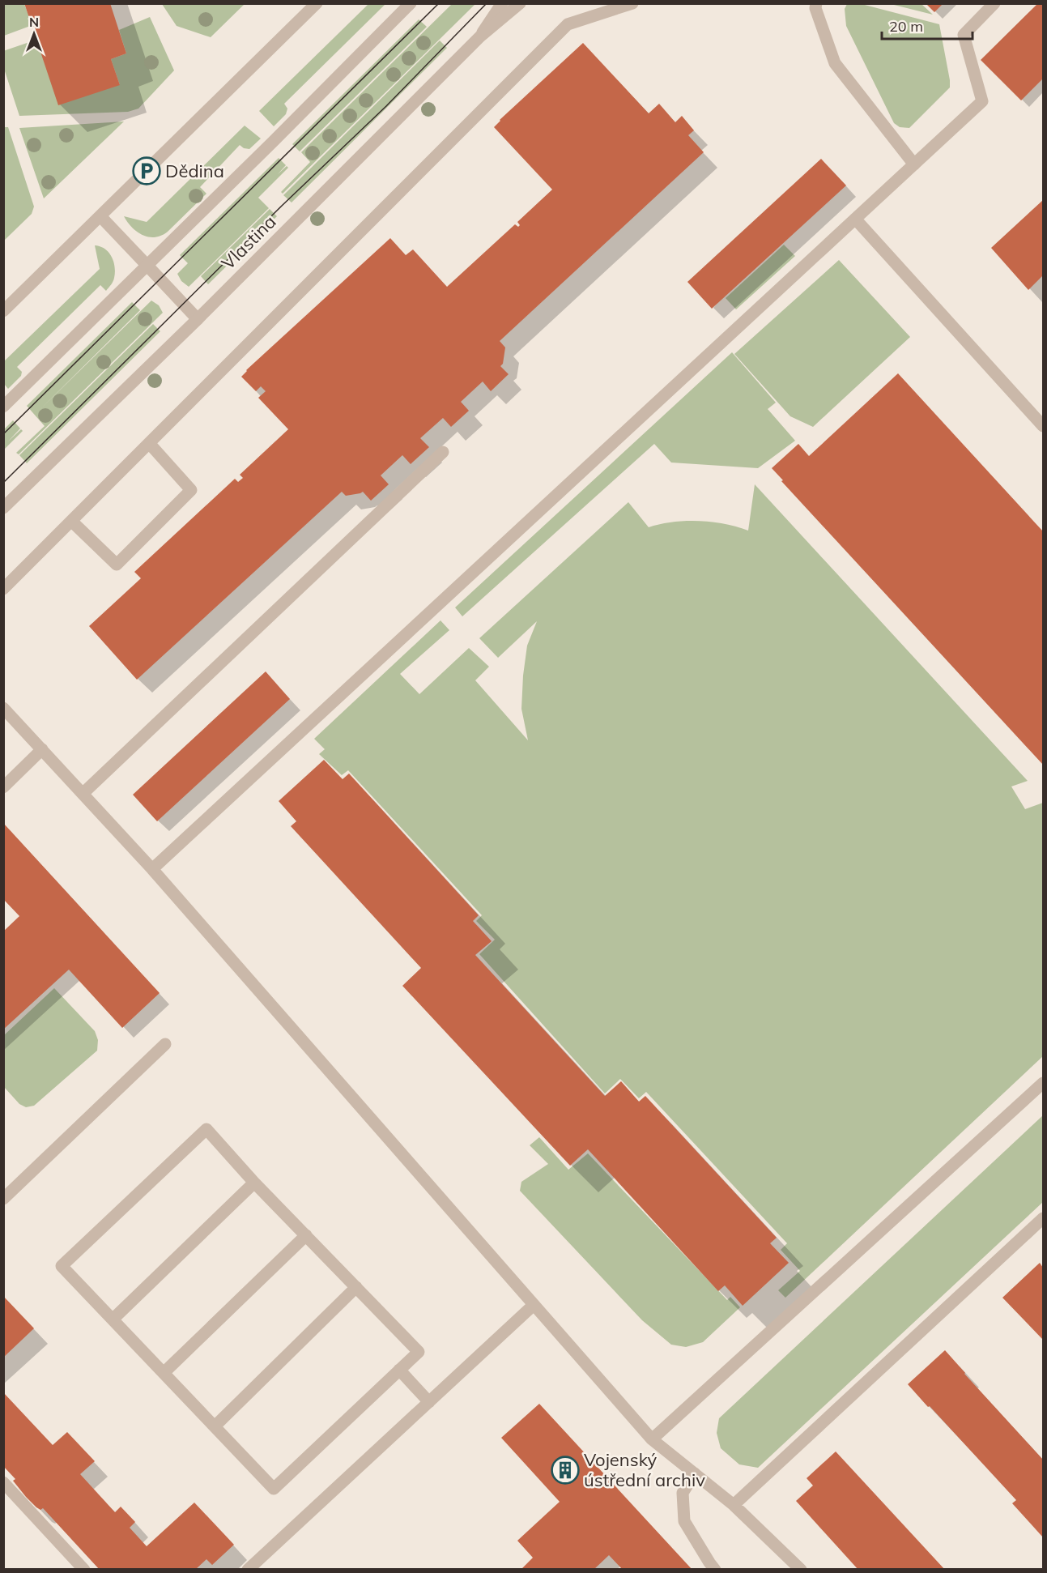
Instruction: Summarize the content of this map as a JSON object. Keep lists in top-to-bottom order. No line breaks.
{"streets":{"street":["Vlastina"]},"places":{"parking":["Dědina"],"building":["Vojenský ústřední archiv"]},"scale_bar":"20 m","north":"top"}
